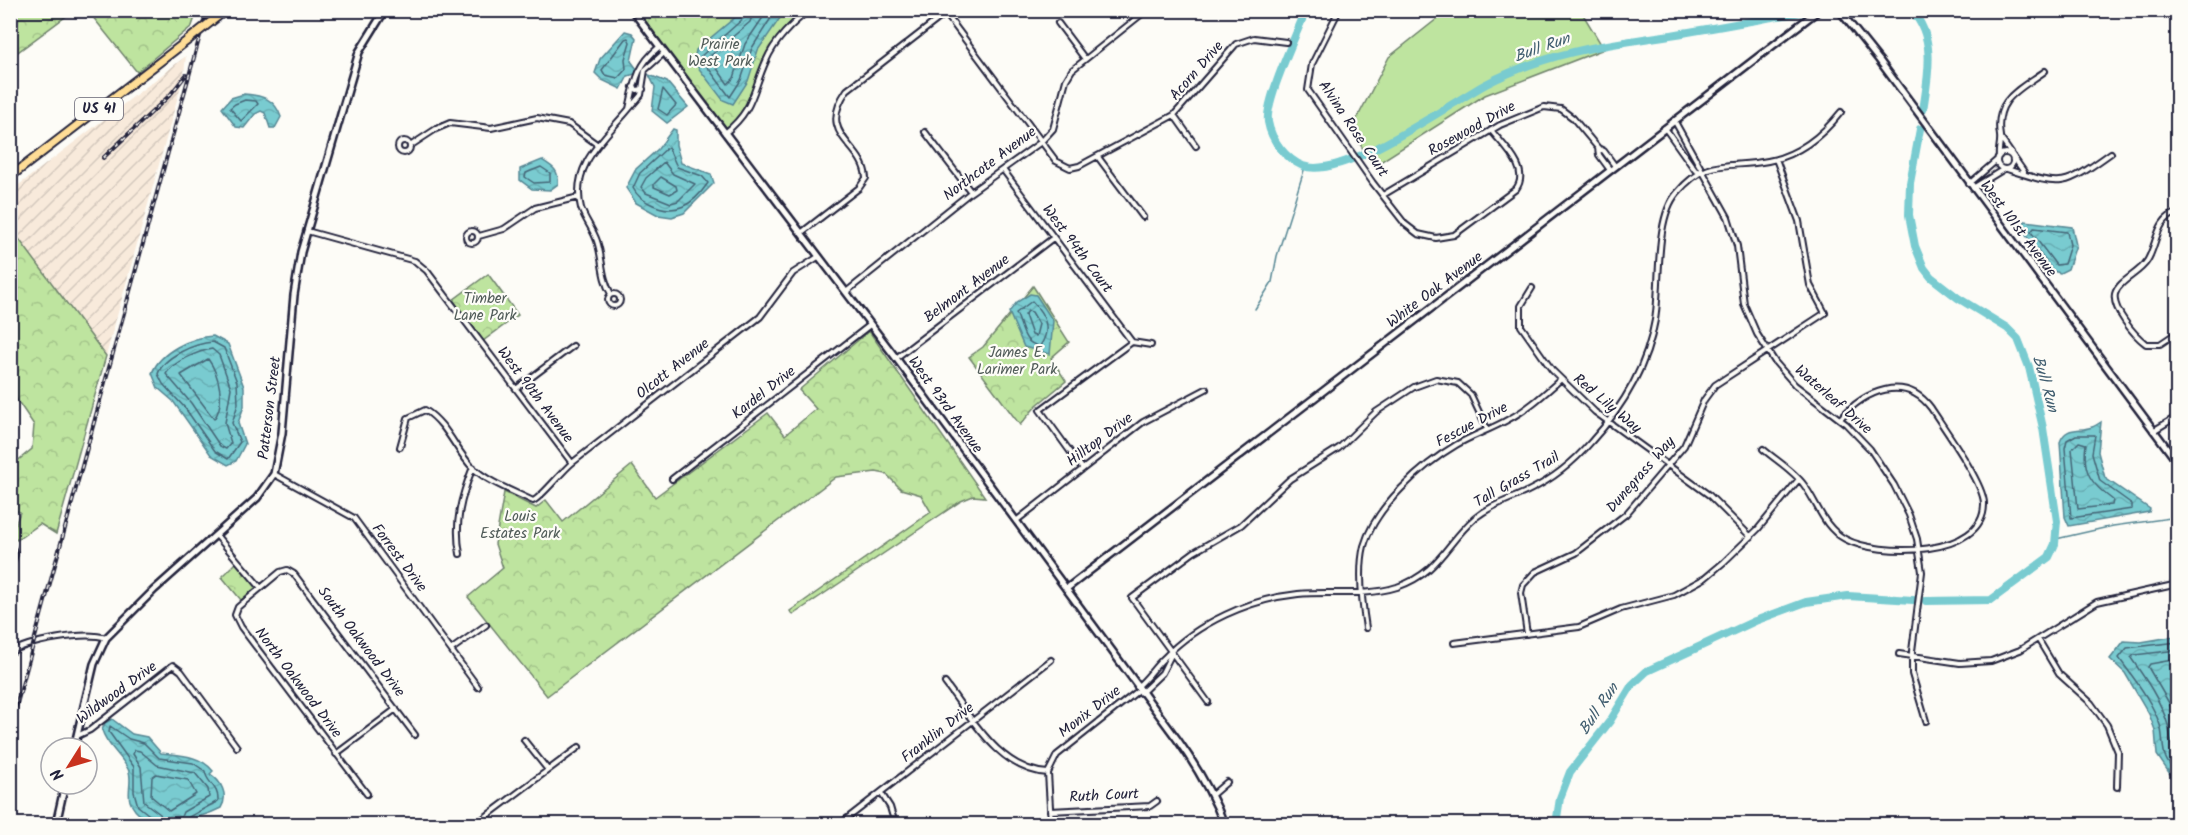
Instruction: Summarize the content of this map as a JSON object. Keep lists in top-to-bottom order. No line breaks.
{"streets":{"highway":["US 41"],"street":["Acorn Drive","Alvina Rose Court","Rosewood Drive","Northcote Avenue","West 101st Avenue","West 94th Court","Belmont Avenue","White Oak Avenue","Olcott Avenue","Kardel Drive","West 90th Avenue","Waterleaf Drive","Red Lily Way","West 93rd Avenue","Patterson Street","Fescue Drive","Hilltop Drive","Dunegrass Way","Tall Grass Trail","Forrest Drive","South Oakwood Drive","North Oakwood Drive","Wildwood Drive","Monix Drive","Franklin Drive","Ruth Court"]},"crossings":[["Acorn Drive","Northcote Avenue"],["Alvina Rose Court","Rosewood Drive"],["Rosewood Drive","White Oak Avenue"],["Northcote Avenue","West 94th Court"],["Northcote Avenue","West 93rd Avenue"],["West 94th Court","Belmont Avenue"],["Belmont Avenue","West 93rd Avenue"],["White Oak Avenue","Waterleaf Drive"],["White Oak Avenue","West 93rd Avenue"],["Olcott Avenue","West 90th Avenue"],["Olcott Avenue","West 93rd Avenue"],["Kardel Drive","West 93rd Avenue"],["West 90th Avenue","Patterson Street"],["Waterleaf Drive","Dunegrass Way"],["Waterleaf Drive","Tall Grass Trail"],["Red Lily Way","Fescue Drive"],["Red Lily Way","Dunegrass Way"],["Red Lily Way","Tall Grass Trail"],["West 93rd Avenue","Hilltop Drive"],["West 93rd Avenue","Tall Grass Trail"],["West 93rd Avenue","Monix Drive"],["Patterson Street","Forrest Drive"],["Patterson Street","Wildwood Drive"],["Fescue Drive","Tall Grass Trail"],["Dunegrass Way","Tall Grass Trail"],["Tall Grass Trail","Monix Drive"],["South Oakwood Drive","North Oakwood Drive"]],"water":["Bull Run"],"parks":["Prairie West Park","Timber Lane Park","James E. Larimer Park","Louis Estates Park"],"north":"bottom left"}
